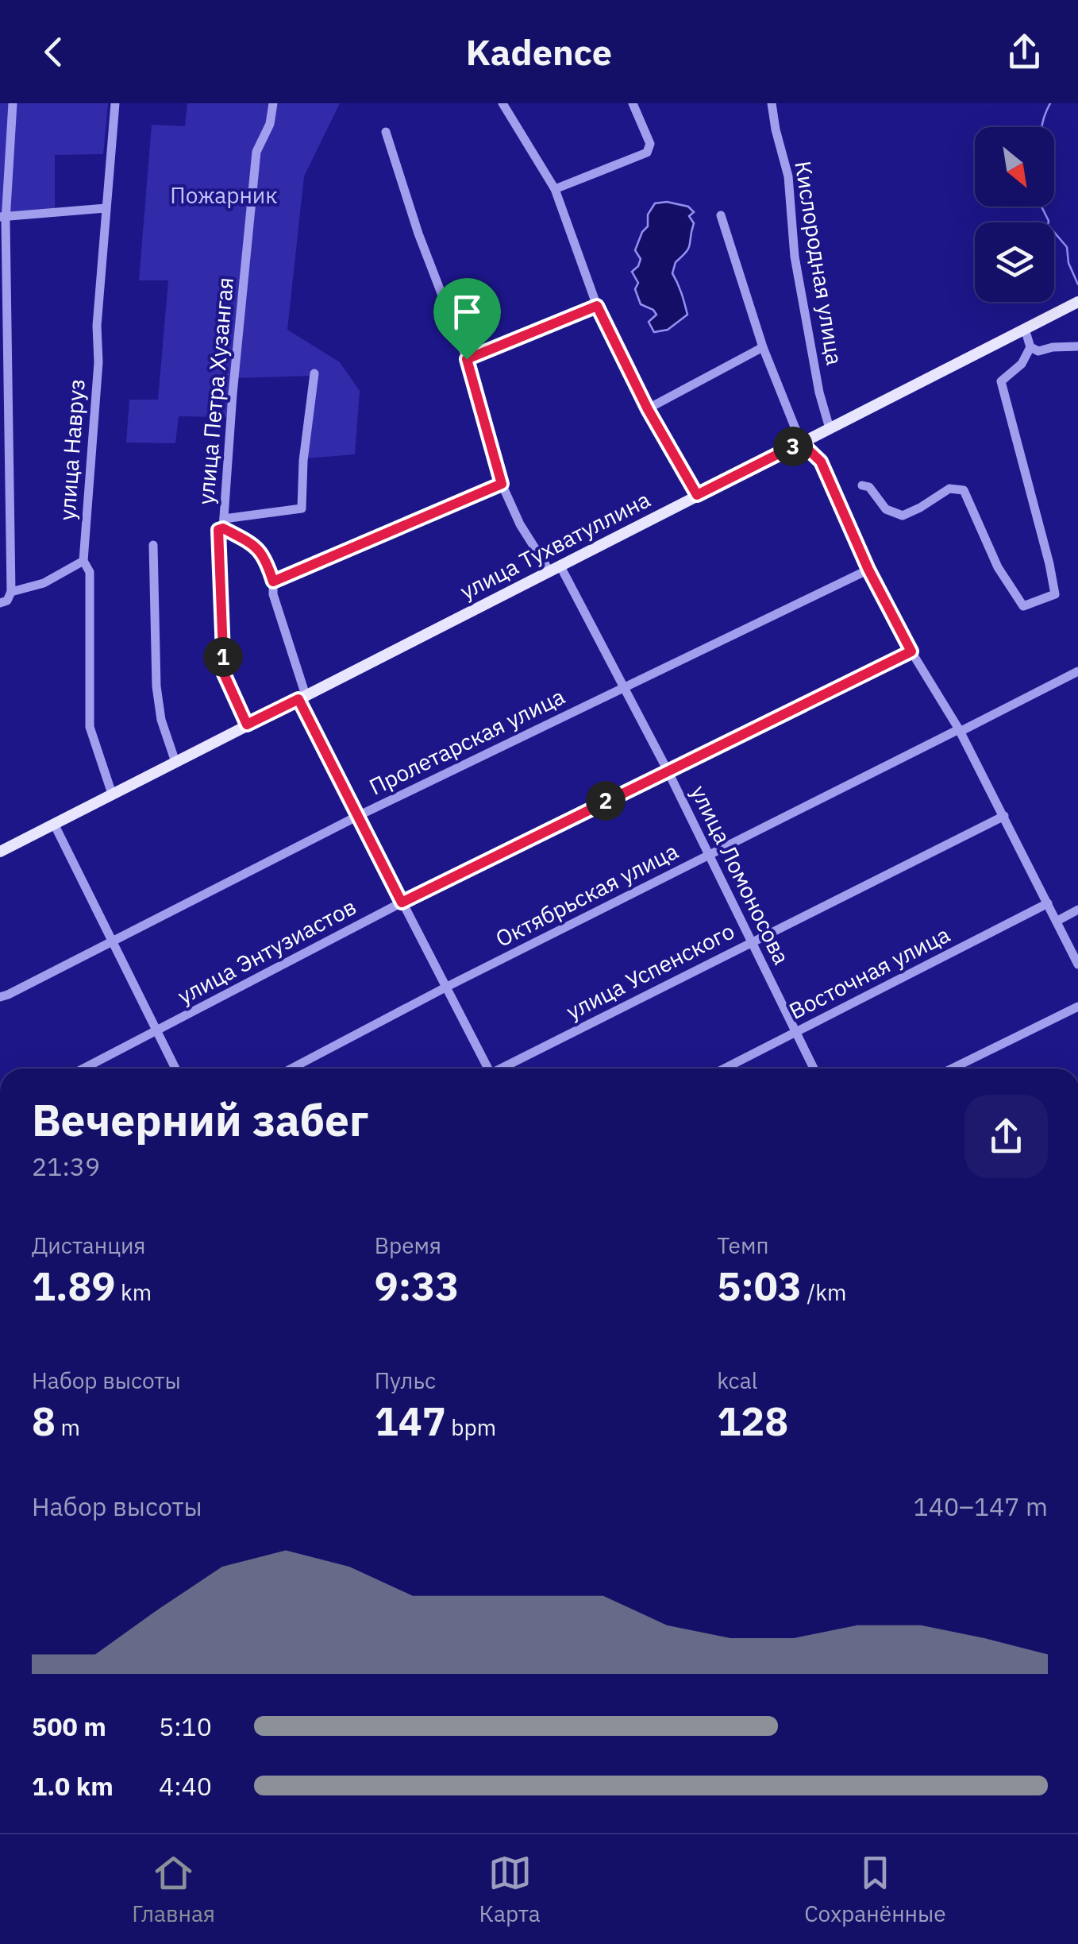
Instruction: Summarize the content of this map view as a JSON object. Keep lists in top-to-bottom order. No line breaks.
{"streets":{"main road":["улица Тухватуллина"],"street":["Кислородная улица","улица Петра Хузангая","улица Навруз","Пролетарская улица","улица Ломоносова","Октябрьская улица","улица Энтузиастов","улица Успенского","Восточная улица"]},"crossings":[["Кислородная улица","улица Тухватуллина"],["улица Петра Хузангая","улица Тухватуллина"],["улица Навруз","улица Тухватуллина"],["улица Тухватуллина","улица Ломоносова"],["Пролетарская улица","улица Ломоносова"],["улица Ломоносова","Октябрьская улица"],["улица Ломоносова","улица Энтузиастов"],["улица Ломоносова","улица Успенского"],["улица Ломоносова","Восточная улица"]],"parks":["Пожарник"],"north":"bottom right","page":{"header":"Kadence","pins":["3","1","2"],"heading":["Вечерний забег","21:39"],"stats":[["Дистанция","1.89 km"],["Время","9:33"],["Темп","5:03 /km"],["Набор высоты","8 m"],["Пульс","147 bpm"],["kcal","128"]],"chart":["Набор высоты","140–147 m"],"list":[{"name":"500 m","note":"5:10"},{"name":"1.0 km","note":"4:40"}],"tabs":["Главная","Карта","Сохранённые"]}}
